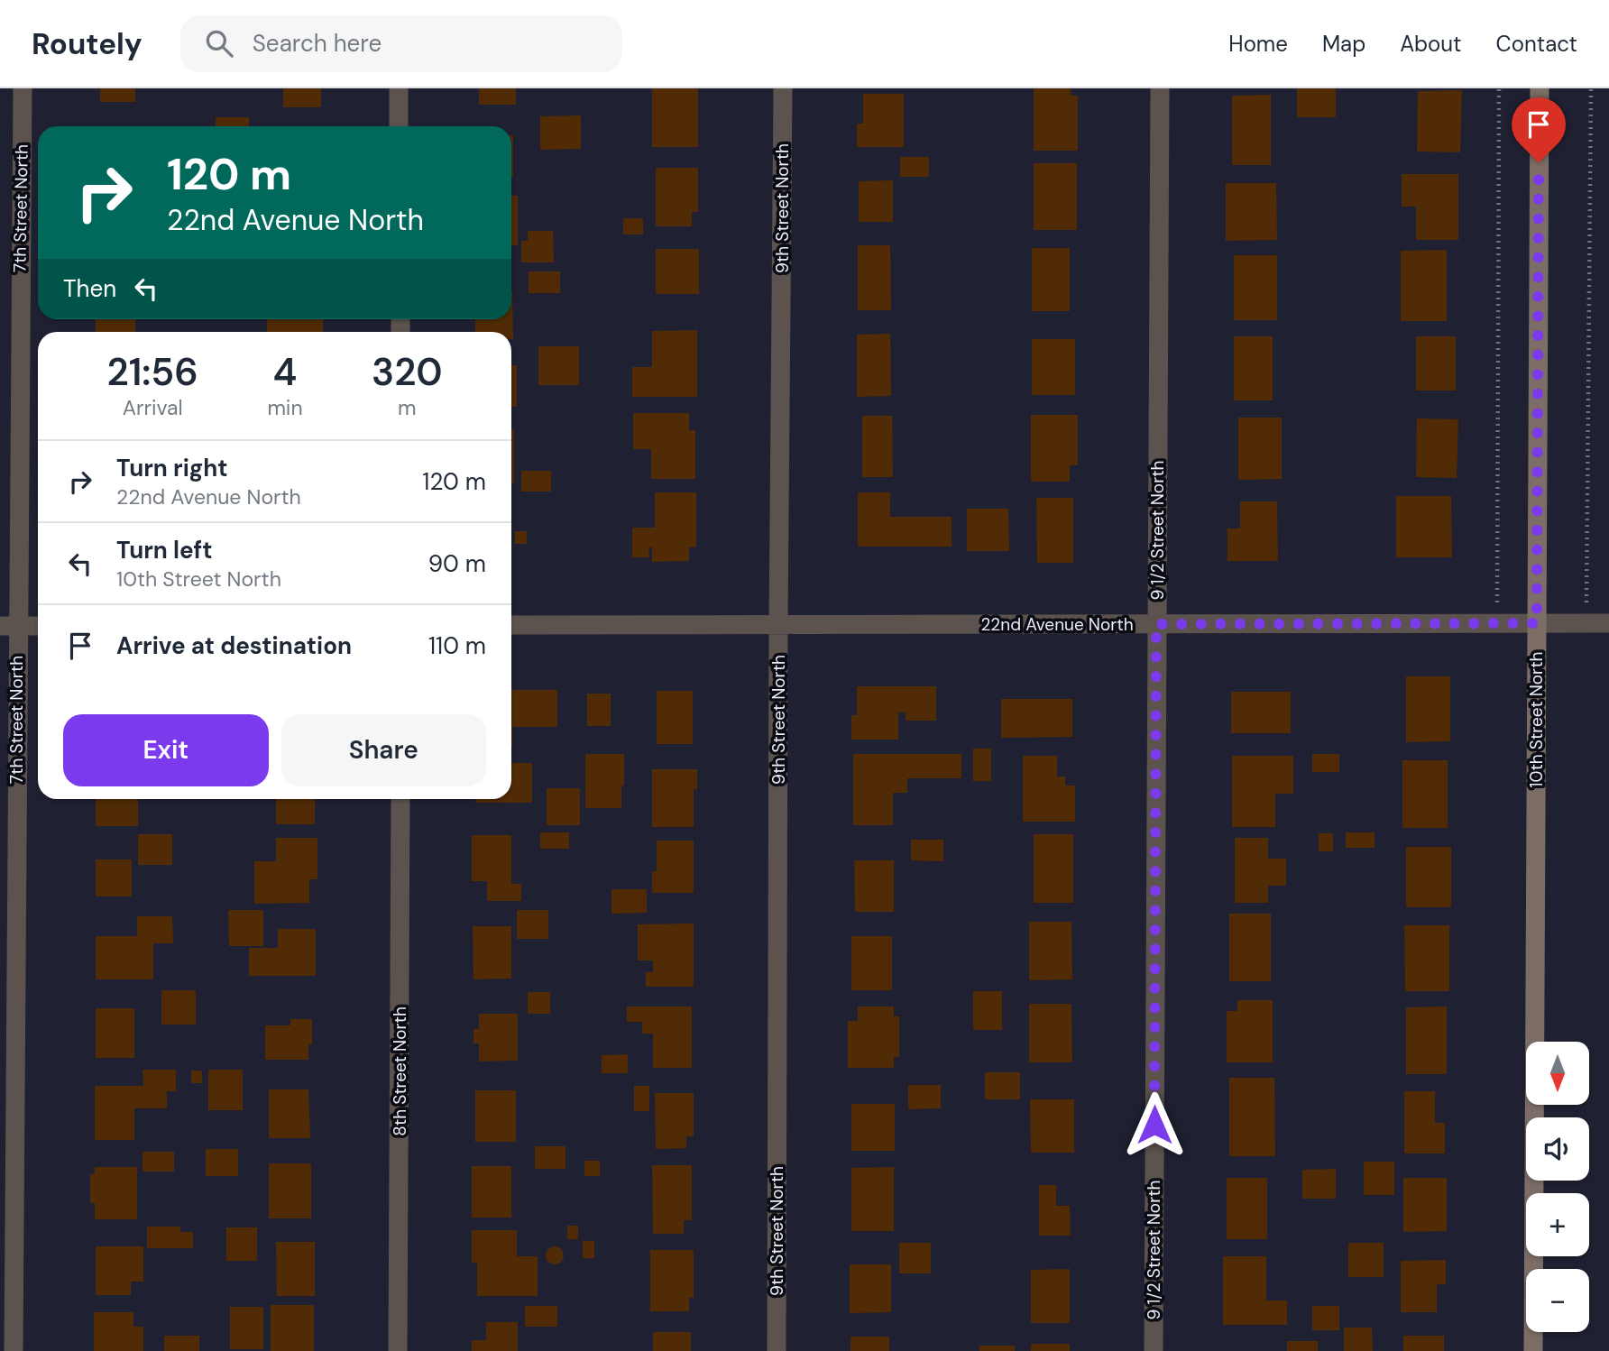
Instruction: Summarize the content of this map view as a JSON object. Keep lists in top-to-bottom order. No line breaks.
{"streets":{"street":["7th Street North","9th Street North","9 1/2 Street North","22nd Avenue North","10th Street North","8th Street North"]},"crossings":[["9th Street North","22nd Avenue North"],["9 1/2 Street North","22nd Avenue North"],["22nd Avenue North","10th Street North"]],"north":"bottom","page":{"header":"Routely","search":"Search here","nav":["Home","Map","About","Contact"],"turn":["120 m","22nd Avenue North"],"then":"Then","eta":["21:56","Arrival","4","min","320","m"],"list":[{"name":"Turn right","note":"22nd Avenue North","value":"120 m"},{"name":"Turn left","note":"10th Street North","value":"90 m"},{"name":"Arrive at destination","value":"110 m"}],"buttons":["Exit","Share"],"map_buttons":["+","−"]}}
